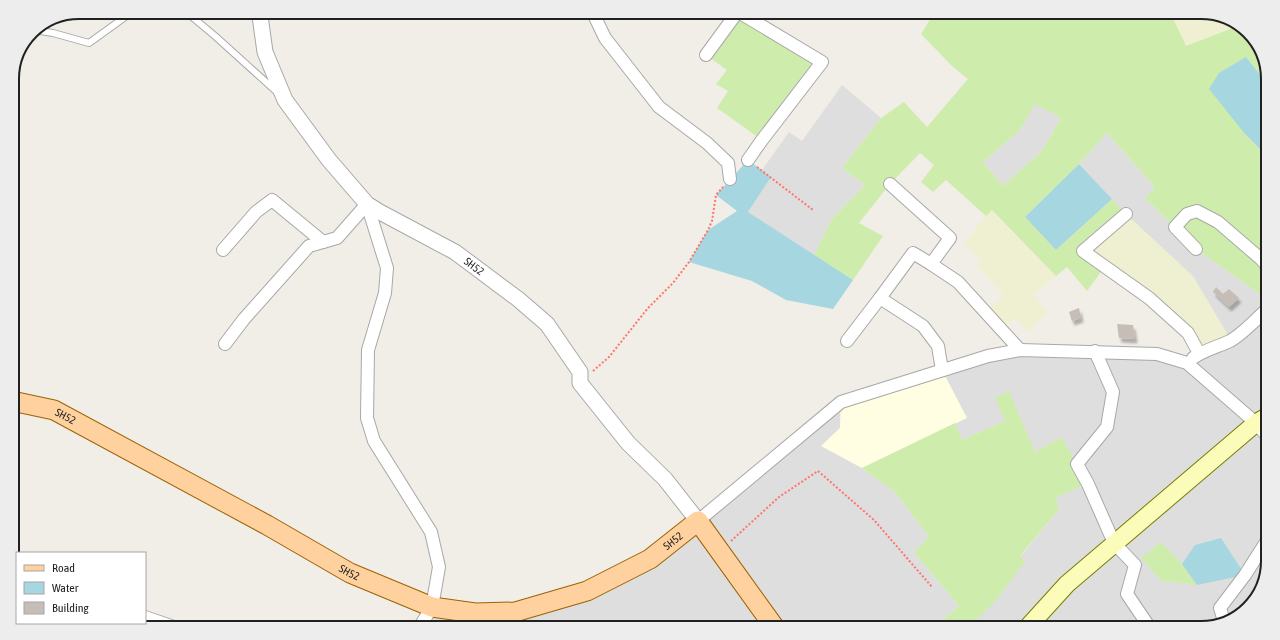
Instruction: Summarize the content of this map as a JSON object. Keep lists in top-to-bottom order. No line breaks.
{"streets":{"main road":["SH52"]},"legend":["Road","Water","Building"]}
